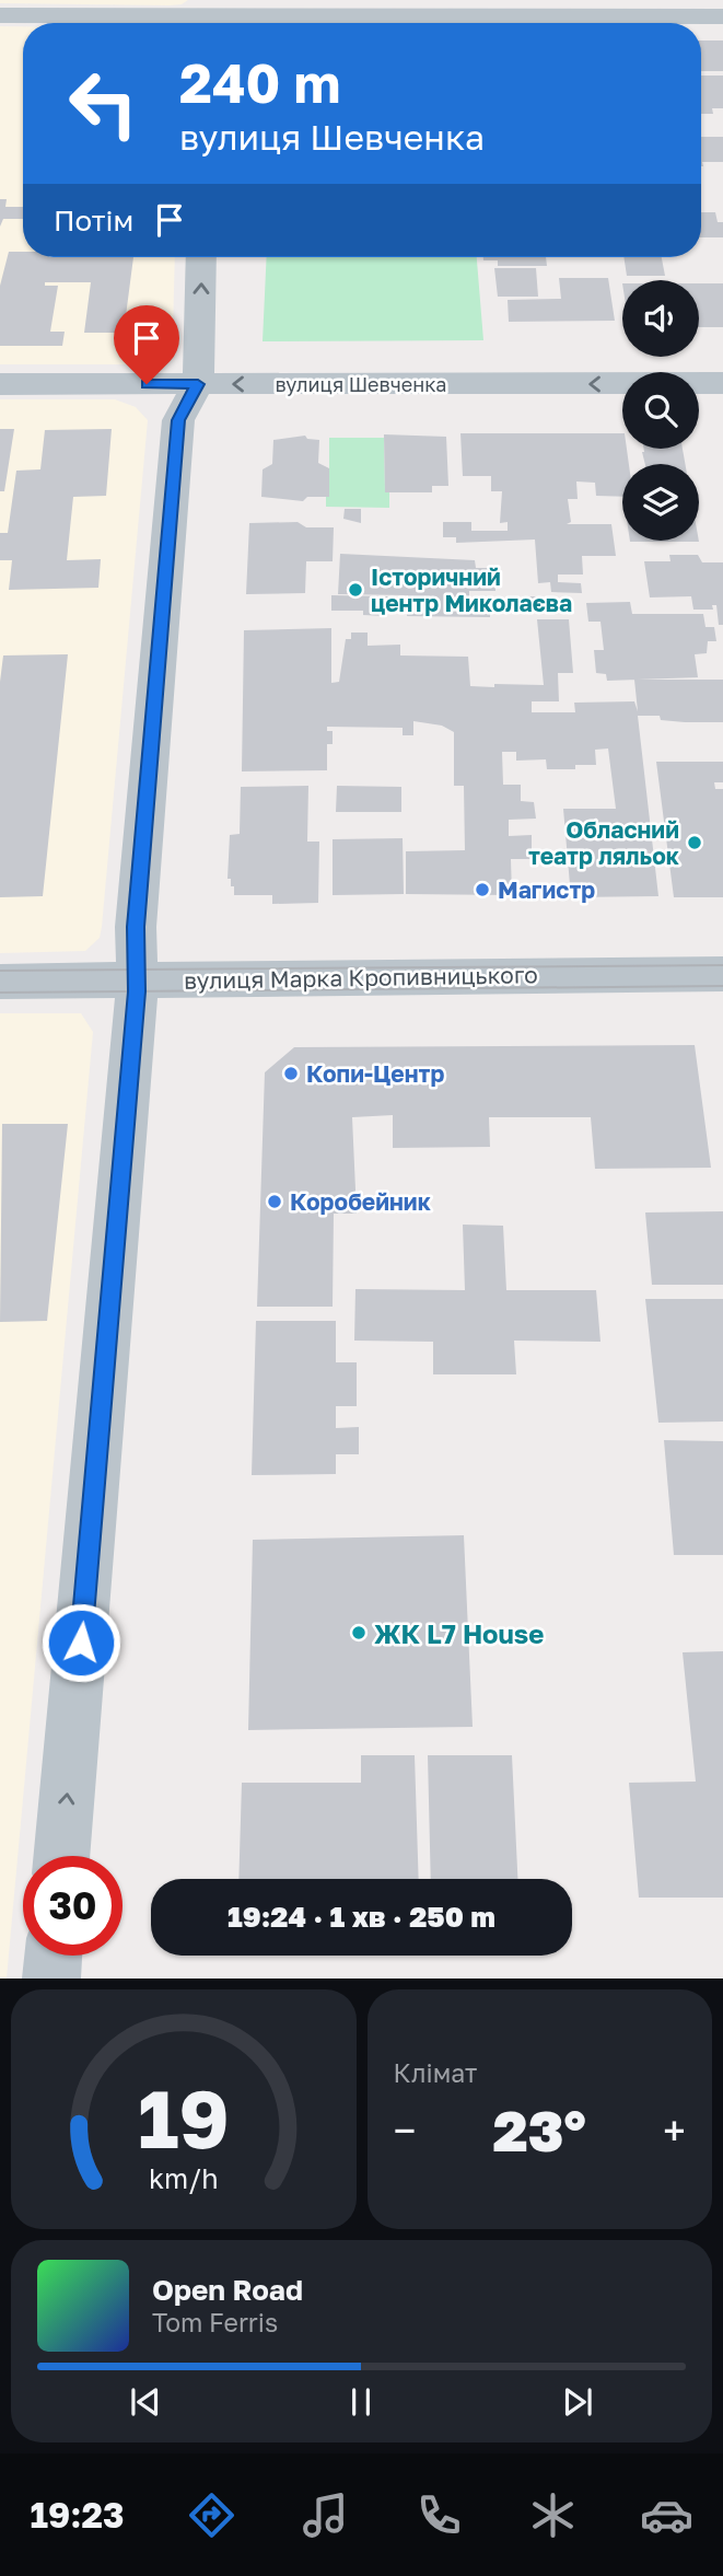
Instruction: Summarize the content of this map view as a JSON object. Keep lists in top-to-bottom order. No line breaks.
{"streets":{"street":["вулиця Шевченка","вулиця Марка Кропивницького"]},"places":["Історичний центр Миколаєва","Обласний театр ляльок","Магистр","Копи-Центр","Коробейник","ЖК L7 House"],"page":{"turn":["240 m","вулиця Шевченка"],"then":"Потім","limit":"30","trip":"19:24 · 1 хв · 250 m","tile":"Клімат","heat":["−","23°","+"],"song":["Open Road","Tom Ferris"],"tabs":"19:23","gauge":["19","km/h"]}}
